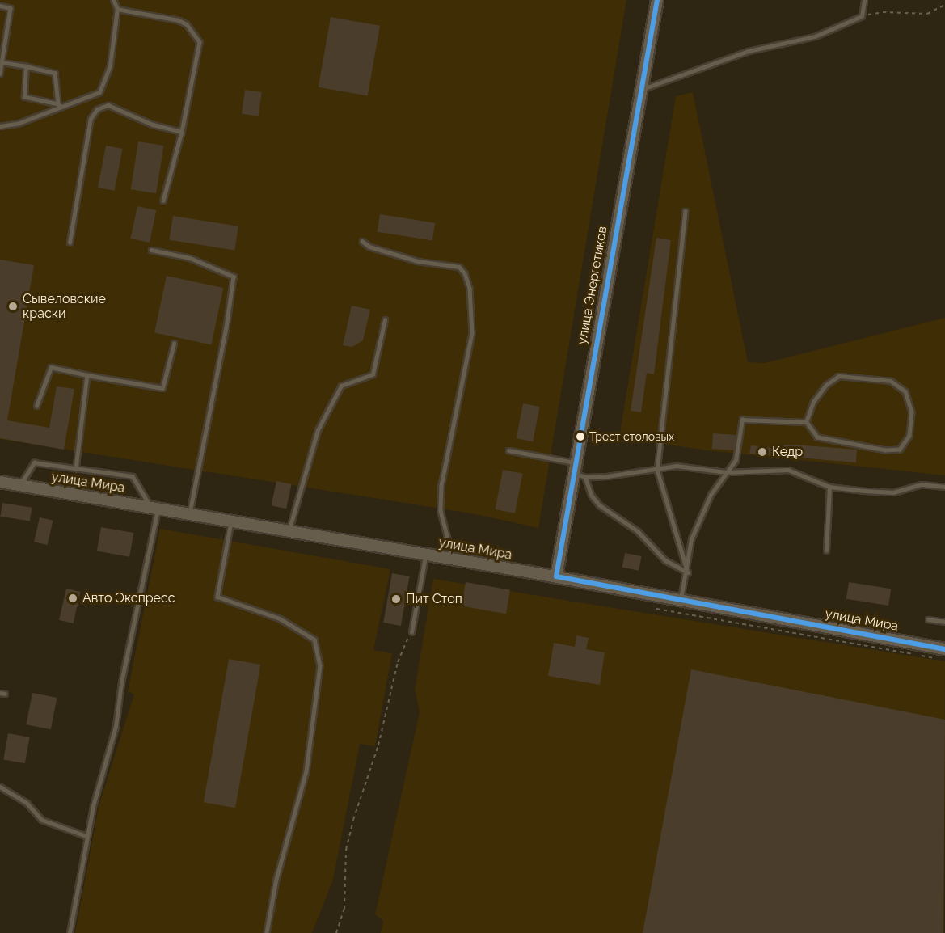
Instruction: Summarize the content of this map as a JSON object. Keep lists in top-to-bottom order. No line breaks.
{"streets":{"main road":["улица Энергетиков","улица Мира"]},"crossings":[["улица Энергетиков","улица Мира"]],"places":["Сывеловские краски","Трест столовых","Кедр","Авто Экспресс","Пит Стоп"]}
